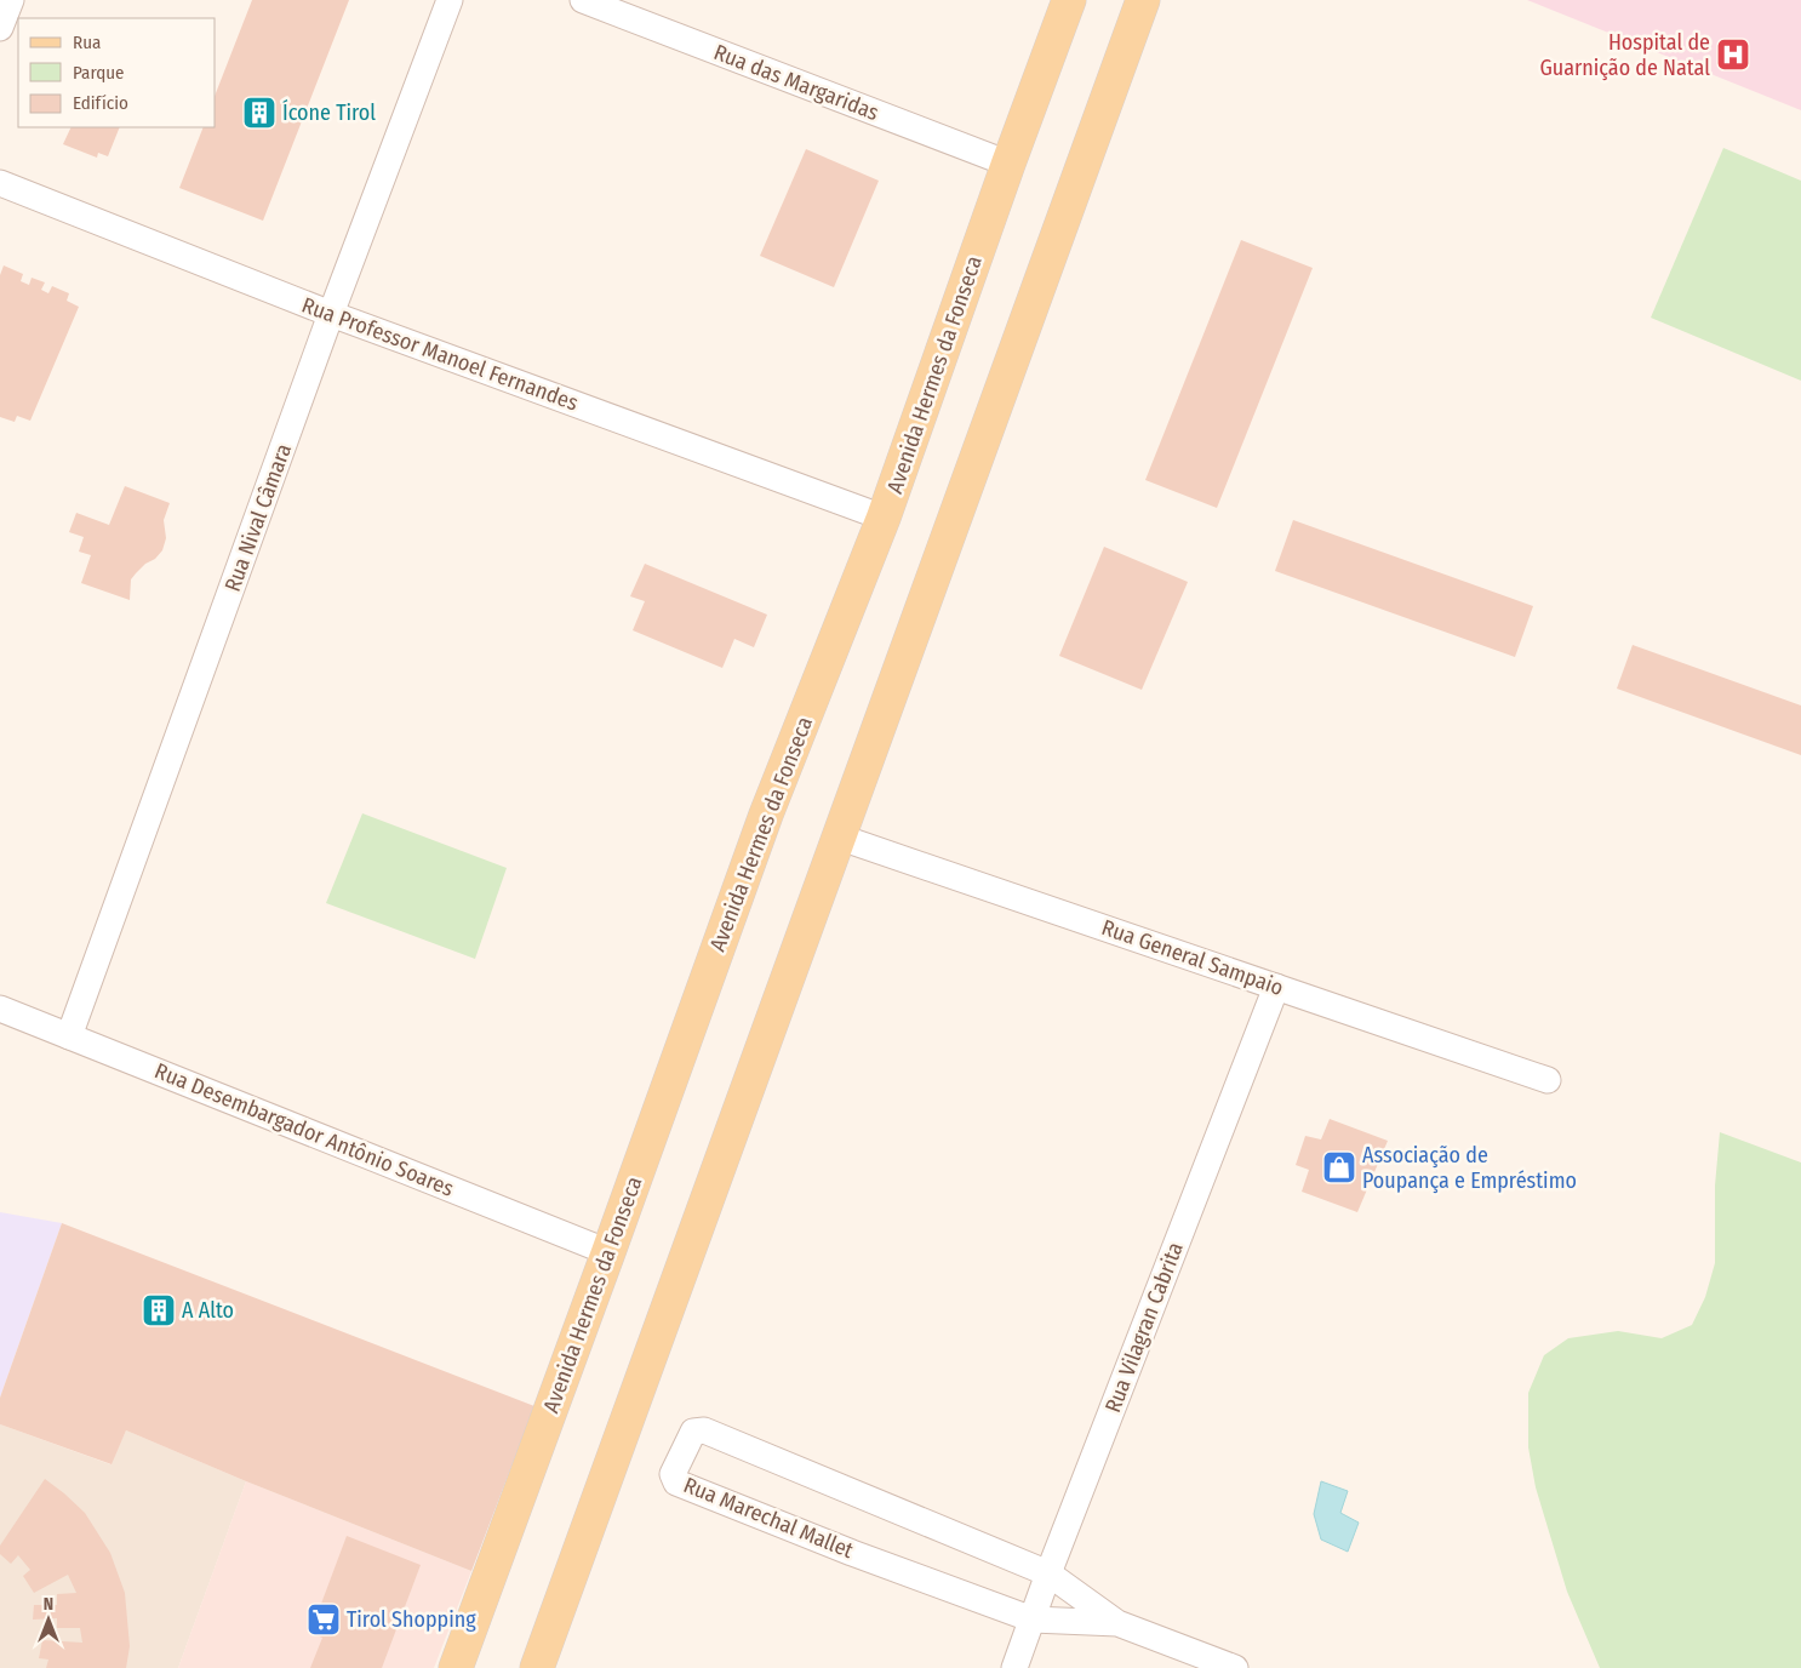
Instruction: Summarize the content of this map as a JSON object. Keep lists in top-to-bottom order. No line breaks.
{"streets":{"main road":["Avenida Hermes da Fonseca"],"street":["Rua das Margaridas","Rua Professor Manoel Fernandes","Rua Nival Câmara","Rua General Sampaio","Rua Desembargador Antônio Soares","Rua Vilagran Cabrita","Rua Marechal Mallet"]},"crossings":[["Rua das Margaridas","Avenida Hermes da Fonseca"],["Rua Professor Manoel Fernandes","Avenida Hermes da Fonseca"],["Rua Professor Manoel Fernandes","Rua Nival Câmara"],["Avenida Hermes da Fonseca","Rua Desembargador Antônio Soares"],["Rua Nival Câmara","Rua Desembargador Antônio Soares"],["Rua General Sampaio","Rua Vilagran Cabrita"],["Rua Vilagran Cabrita","Rua Marechal Mallet"]],"places":{"hospital":["Hospital de Guarnição de Natal"],"building":["Ícone Tirol","A Alto"],"shop":["Associação de Poupança e Empréstimo"],"supermarket":["Tirol Shopping"]},"legend":["Rua","Parque","Edifício"],"north":"top"}
